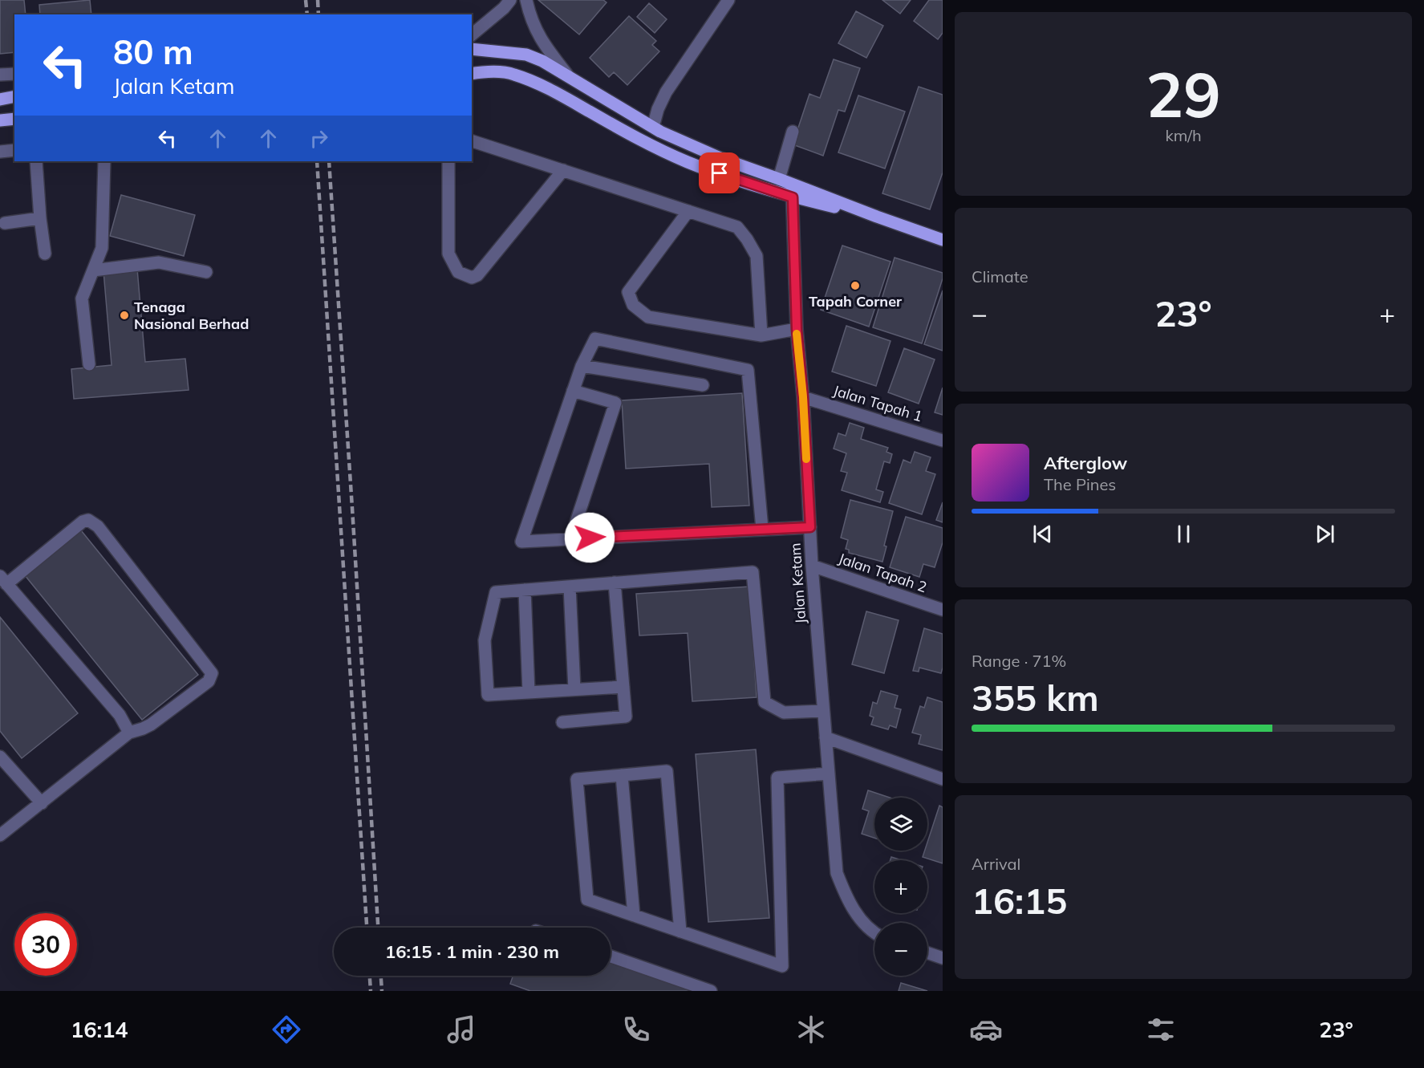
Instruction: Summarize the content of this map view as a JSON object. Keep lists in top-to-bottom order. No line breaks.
{"streets":{"street":["Jalan Tapah 1","Jalan Tapah 2","Jalan Ketam"]},"crossings":[["Jalan Tapah 1","Jalan Ketam"],["Jalan Tapah 2","Jalan Ketam"]],"places":["Tapah Corner","Tenaga Nasional Berhad"],"page":{"tile":[["29","km/h"],"Climate",["Range · 71%","355 km"],["Arrival","16:15"]],"turn":["80 m","Jalan Ketam"],"heat":["−","23°","+"],"song":["Afterglow","The Pines"],"map_buttons":["+","−"],"limit":"30","trip":"16:15 · 1 min · 230 m","tabs":["16:14","23°"]}}
